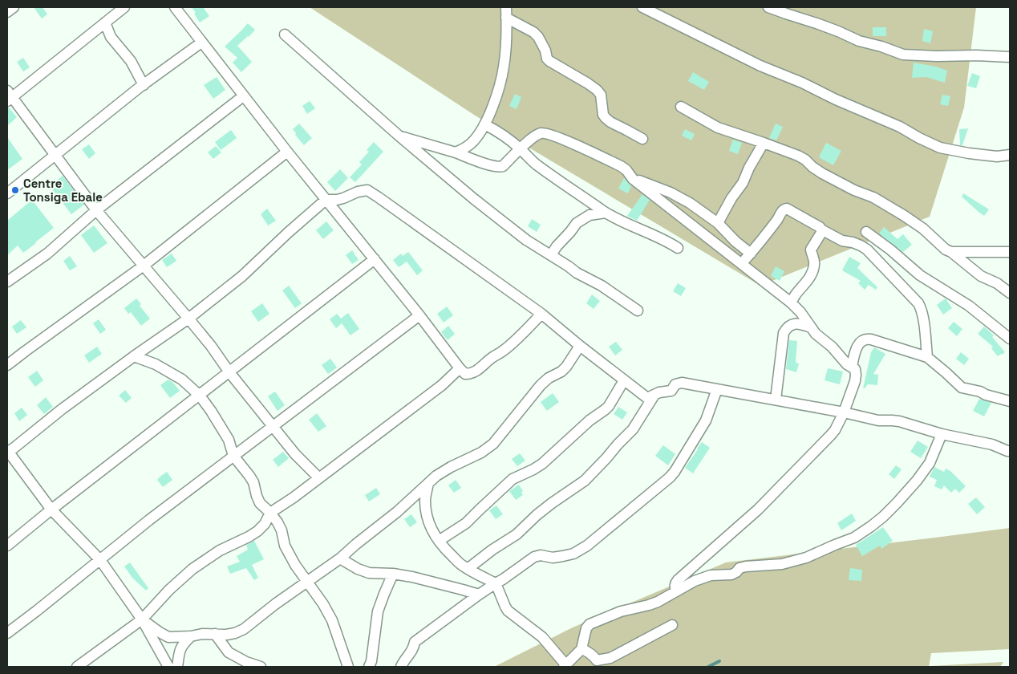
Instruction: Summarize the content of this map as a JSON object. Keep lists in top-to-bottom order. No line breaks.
{"places":["Centre Tonsiga Ebale"]}
